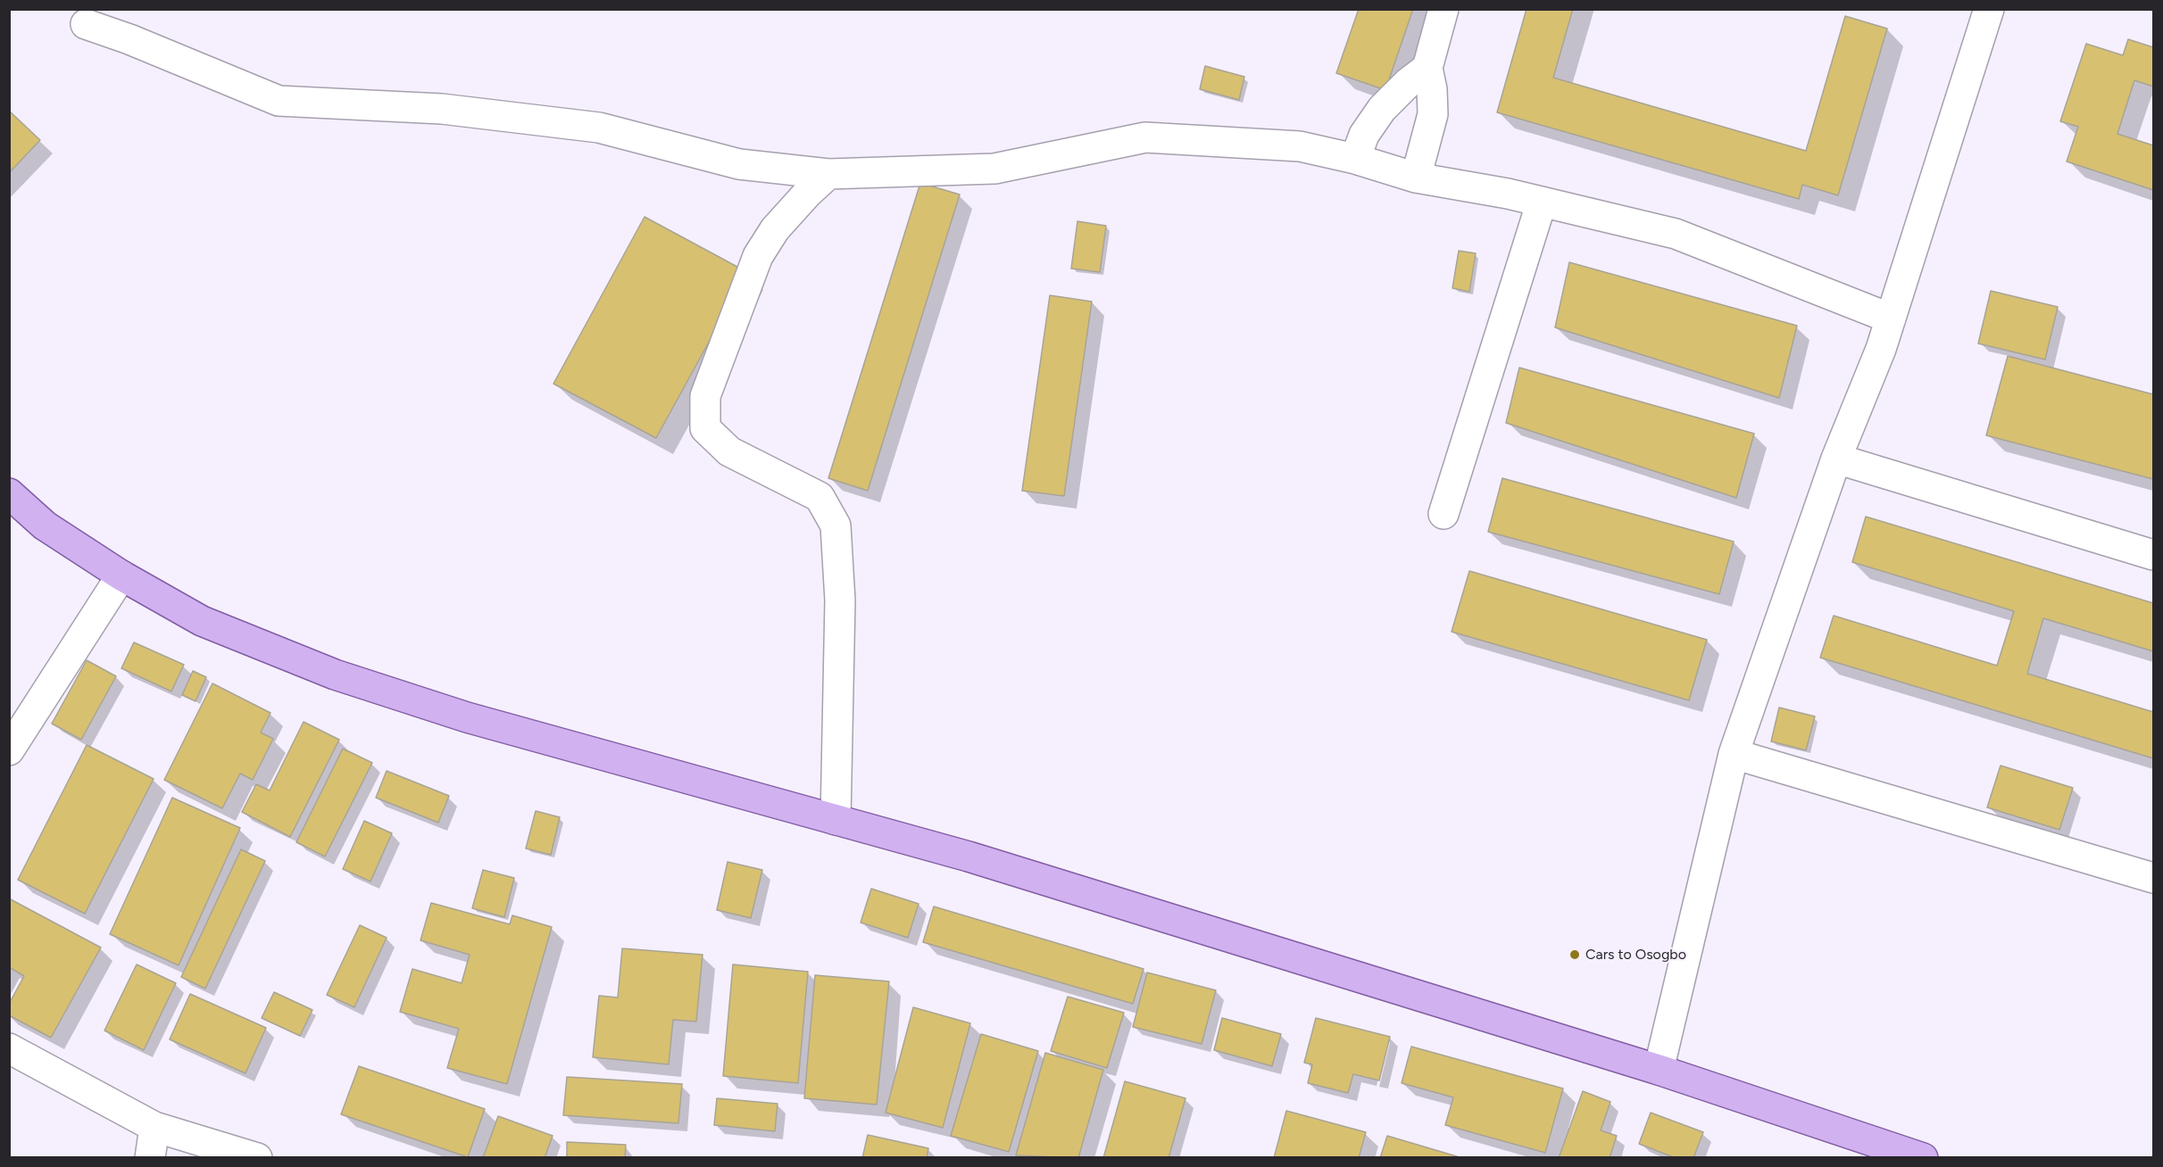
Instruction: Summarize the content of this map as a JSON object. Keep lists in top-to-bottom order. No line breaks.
{"places":["Cars to Osogbo"]}
